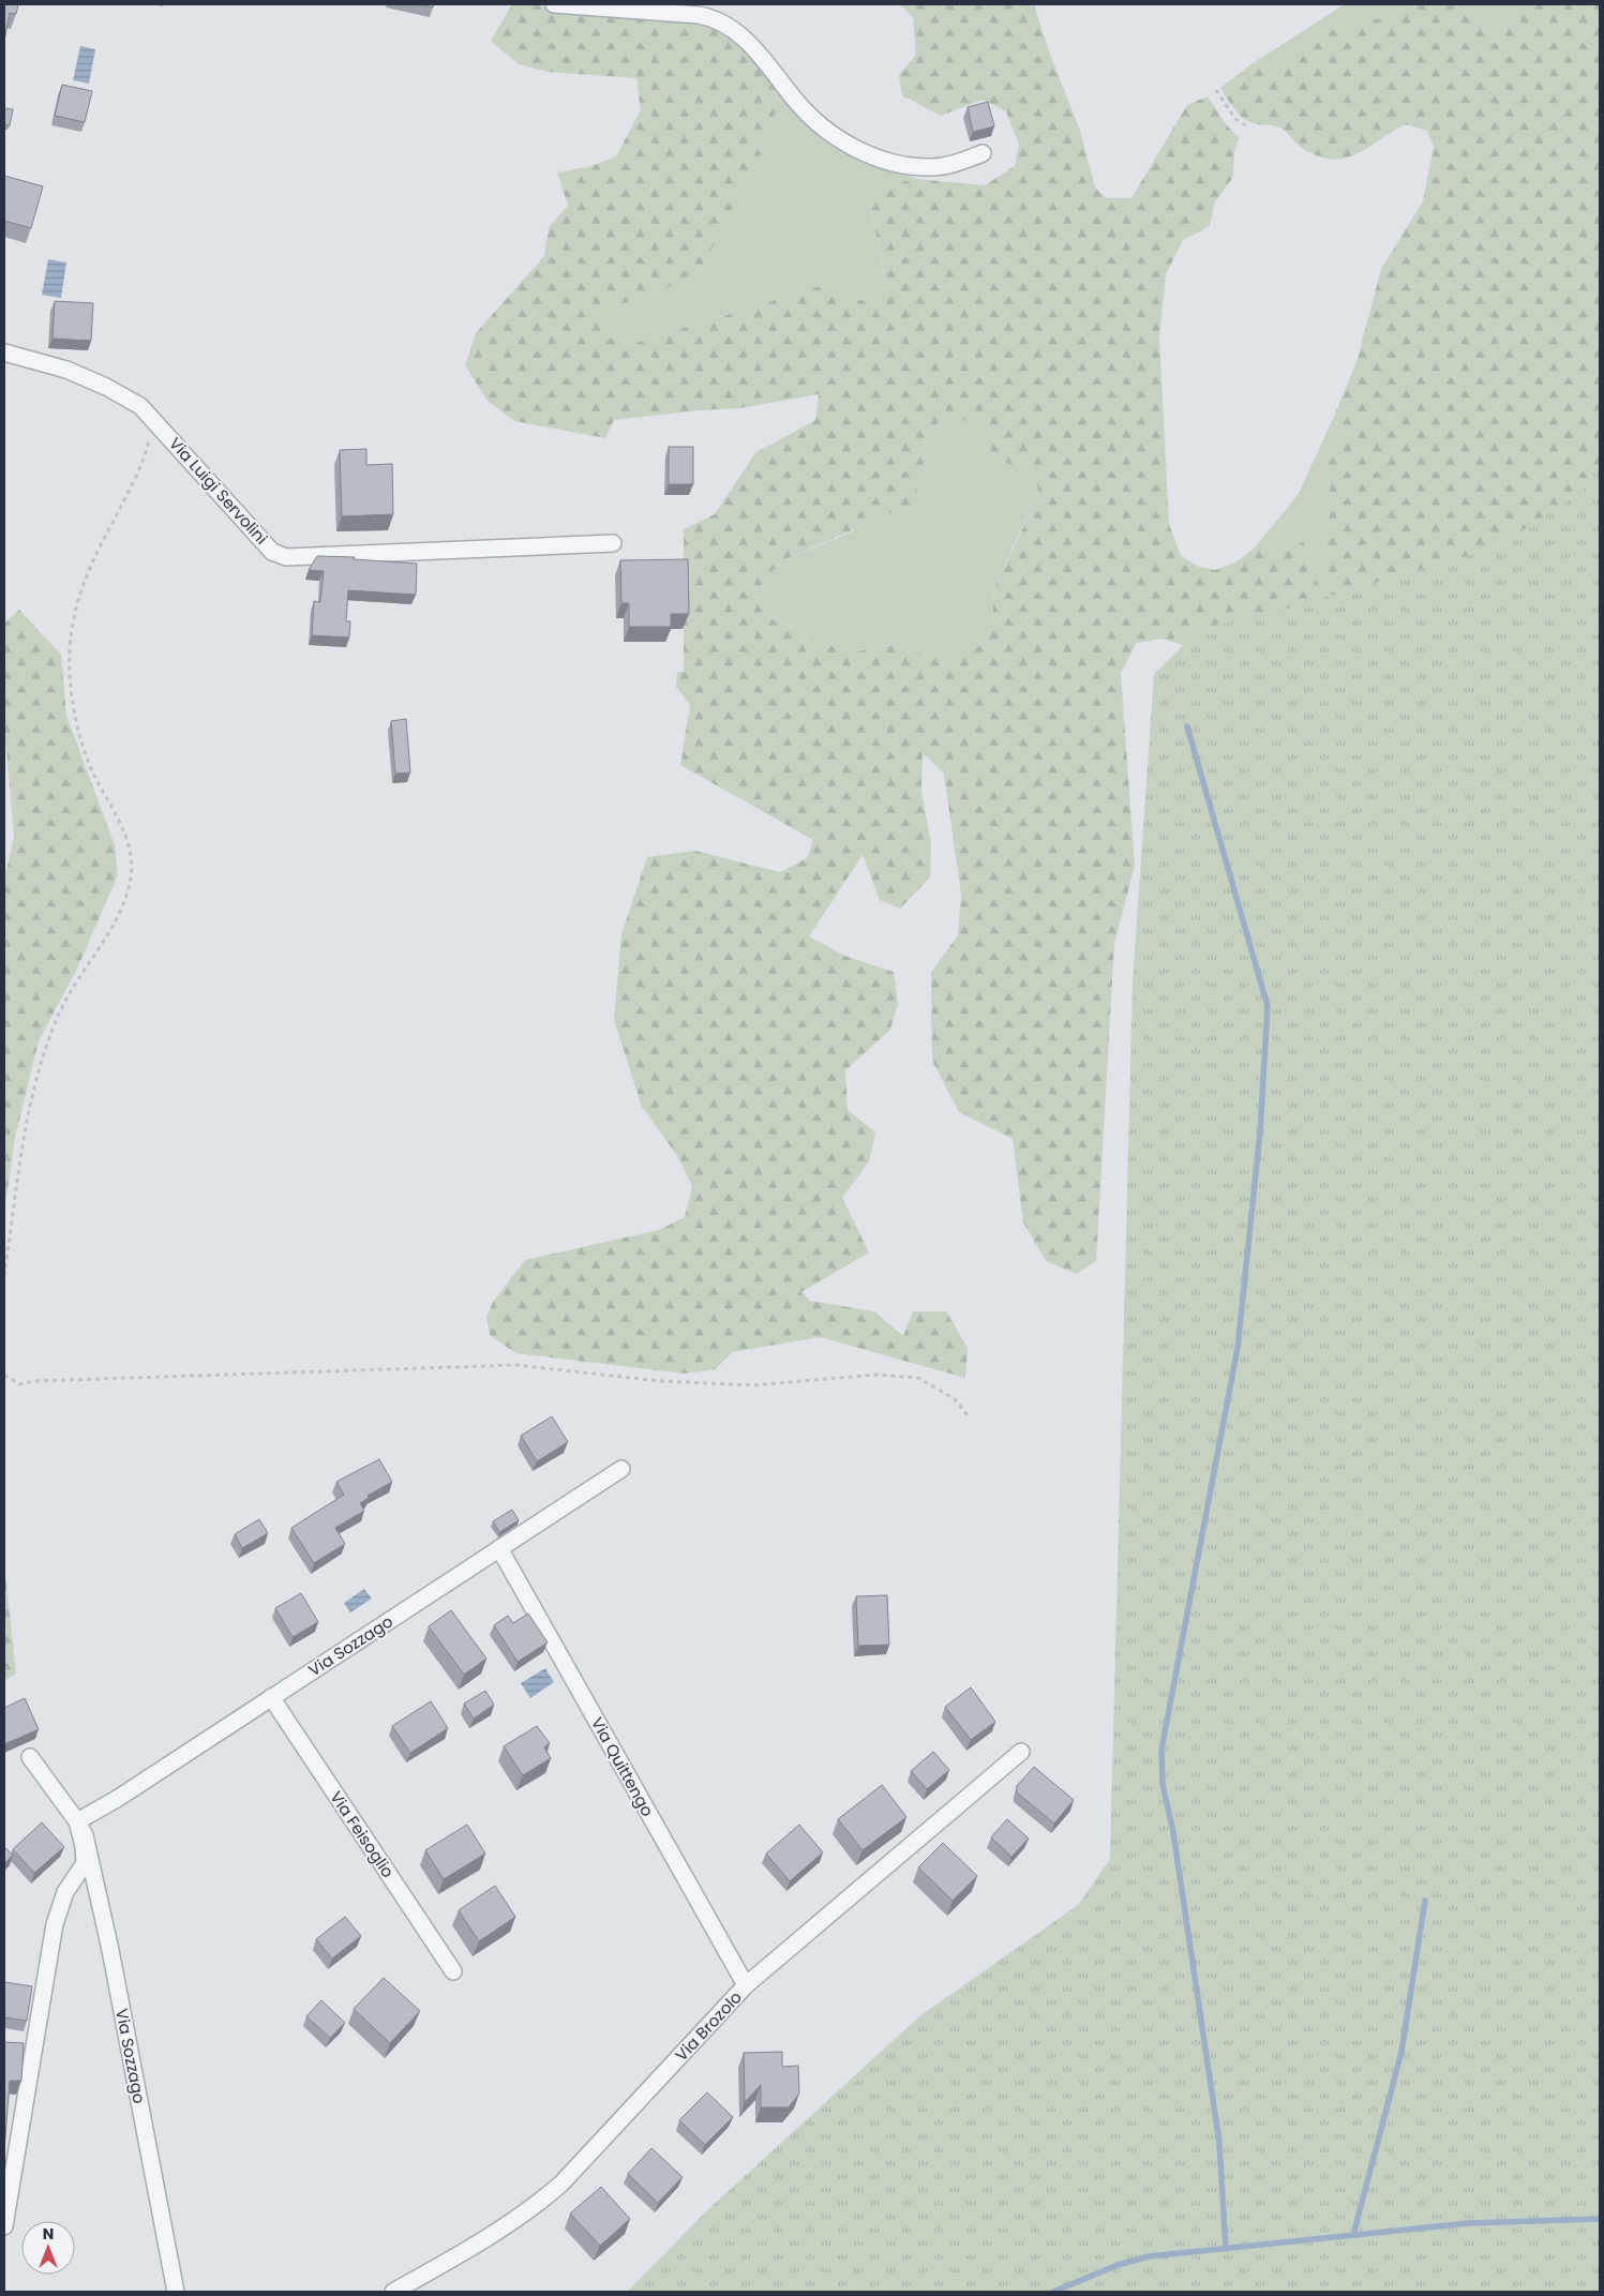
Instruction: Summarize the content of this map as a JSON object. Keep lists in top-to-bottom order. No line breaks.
{"streets":{"street":["Via Luigi Servolini","Via Sozzago","Via Quittengo","Via Feisoglio","Via Brozolo"]},"crossings":[["Via Sozzago","Via Quittengo"],["Via Sozzago","Via Feisoglio"],["Via Quittengo","Via Brozolo"]],"north":"top"}
